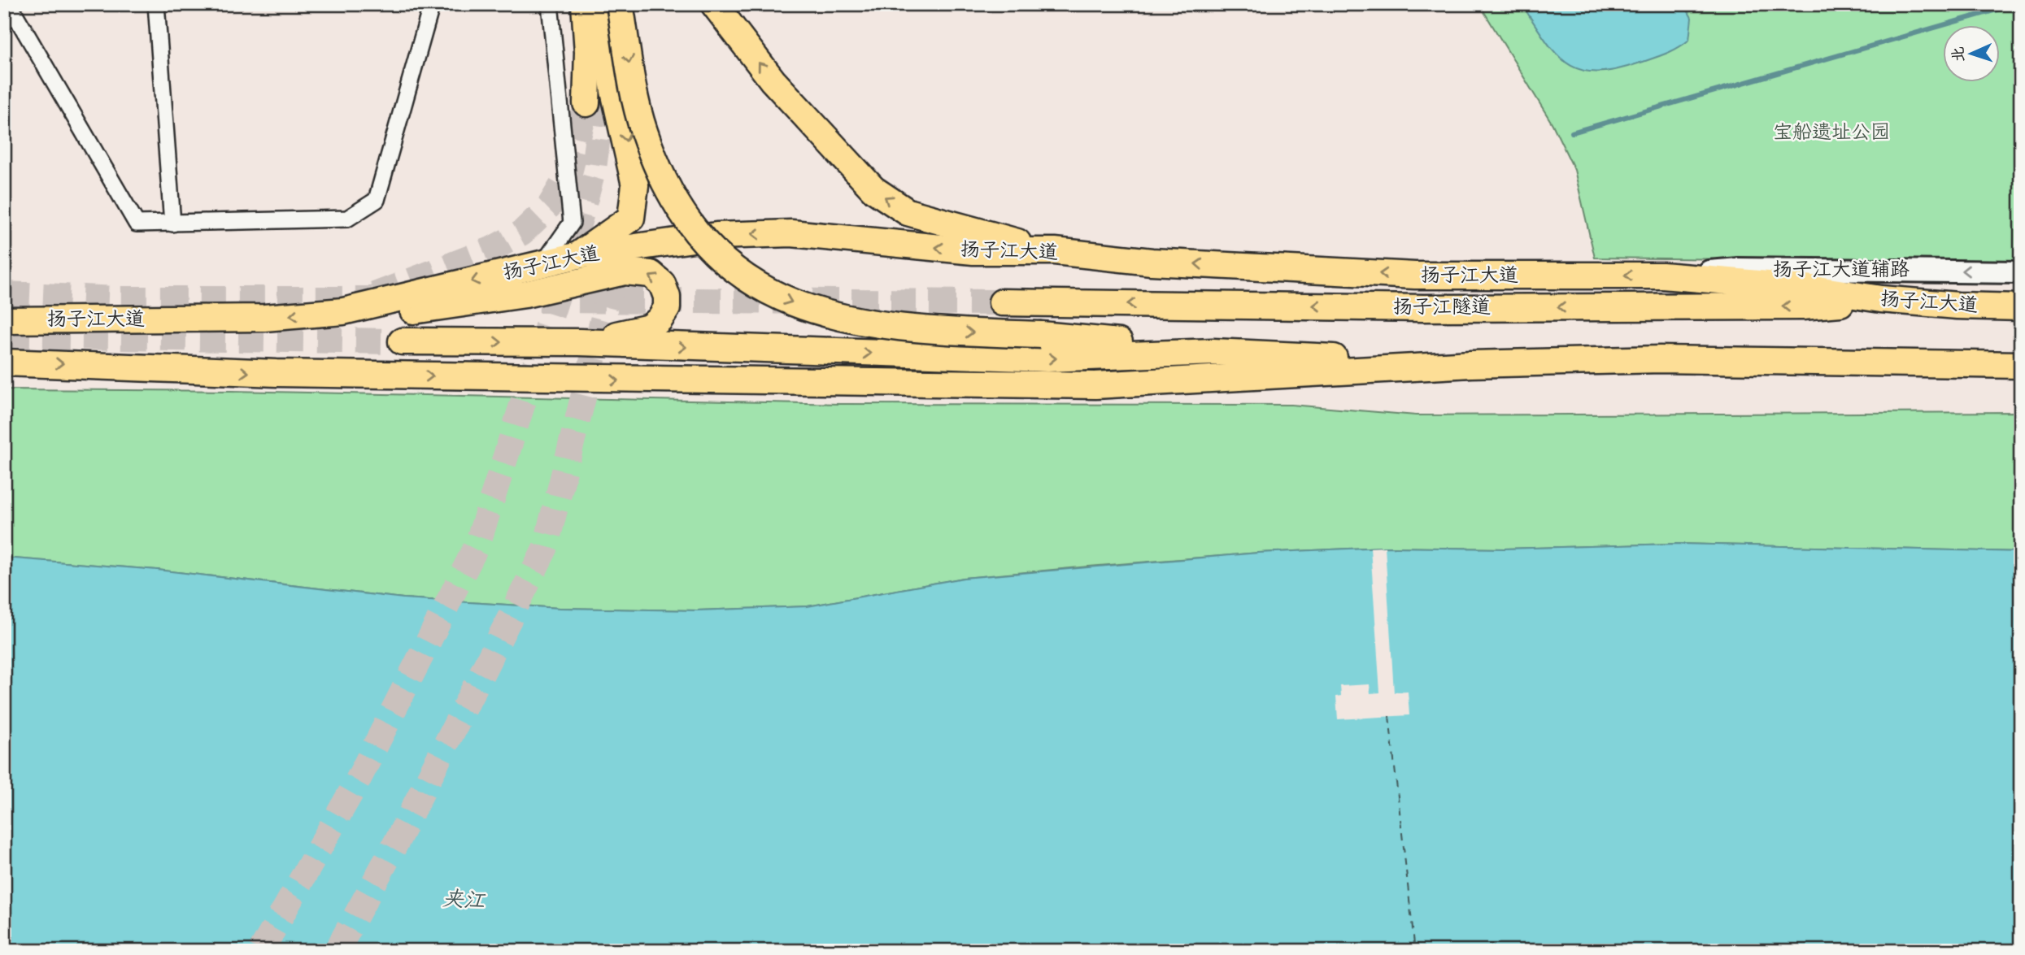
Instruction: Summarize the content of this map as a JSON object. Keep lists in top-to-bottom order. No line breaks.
{"streets":{"highway":["扬子江大道","扬子江隧道"],"main road":["扬子江大道辅路"]},"crossings":[["扬子江大道","扬子江大道辅路"],["扬子江大道","扬子江隧道"]],"one_way":["扬子江大道辅路"],"water":["夹江"],"parks":["宝船遗址公园"],"north":"left"}
